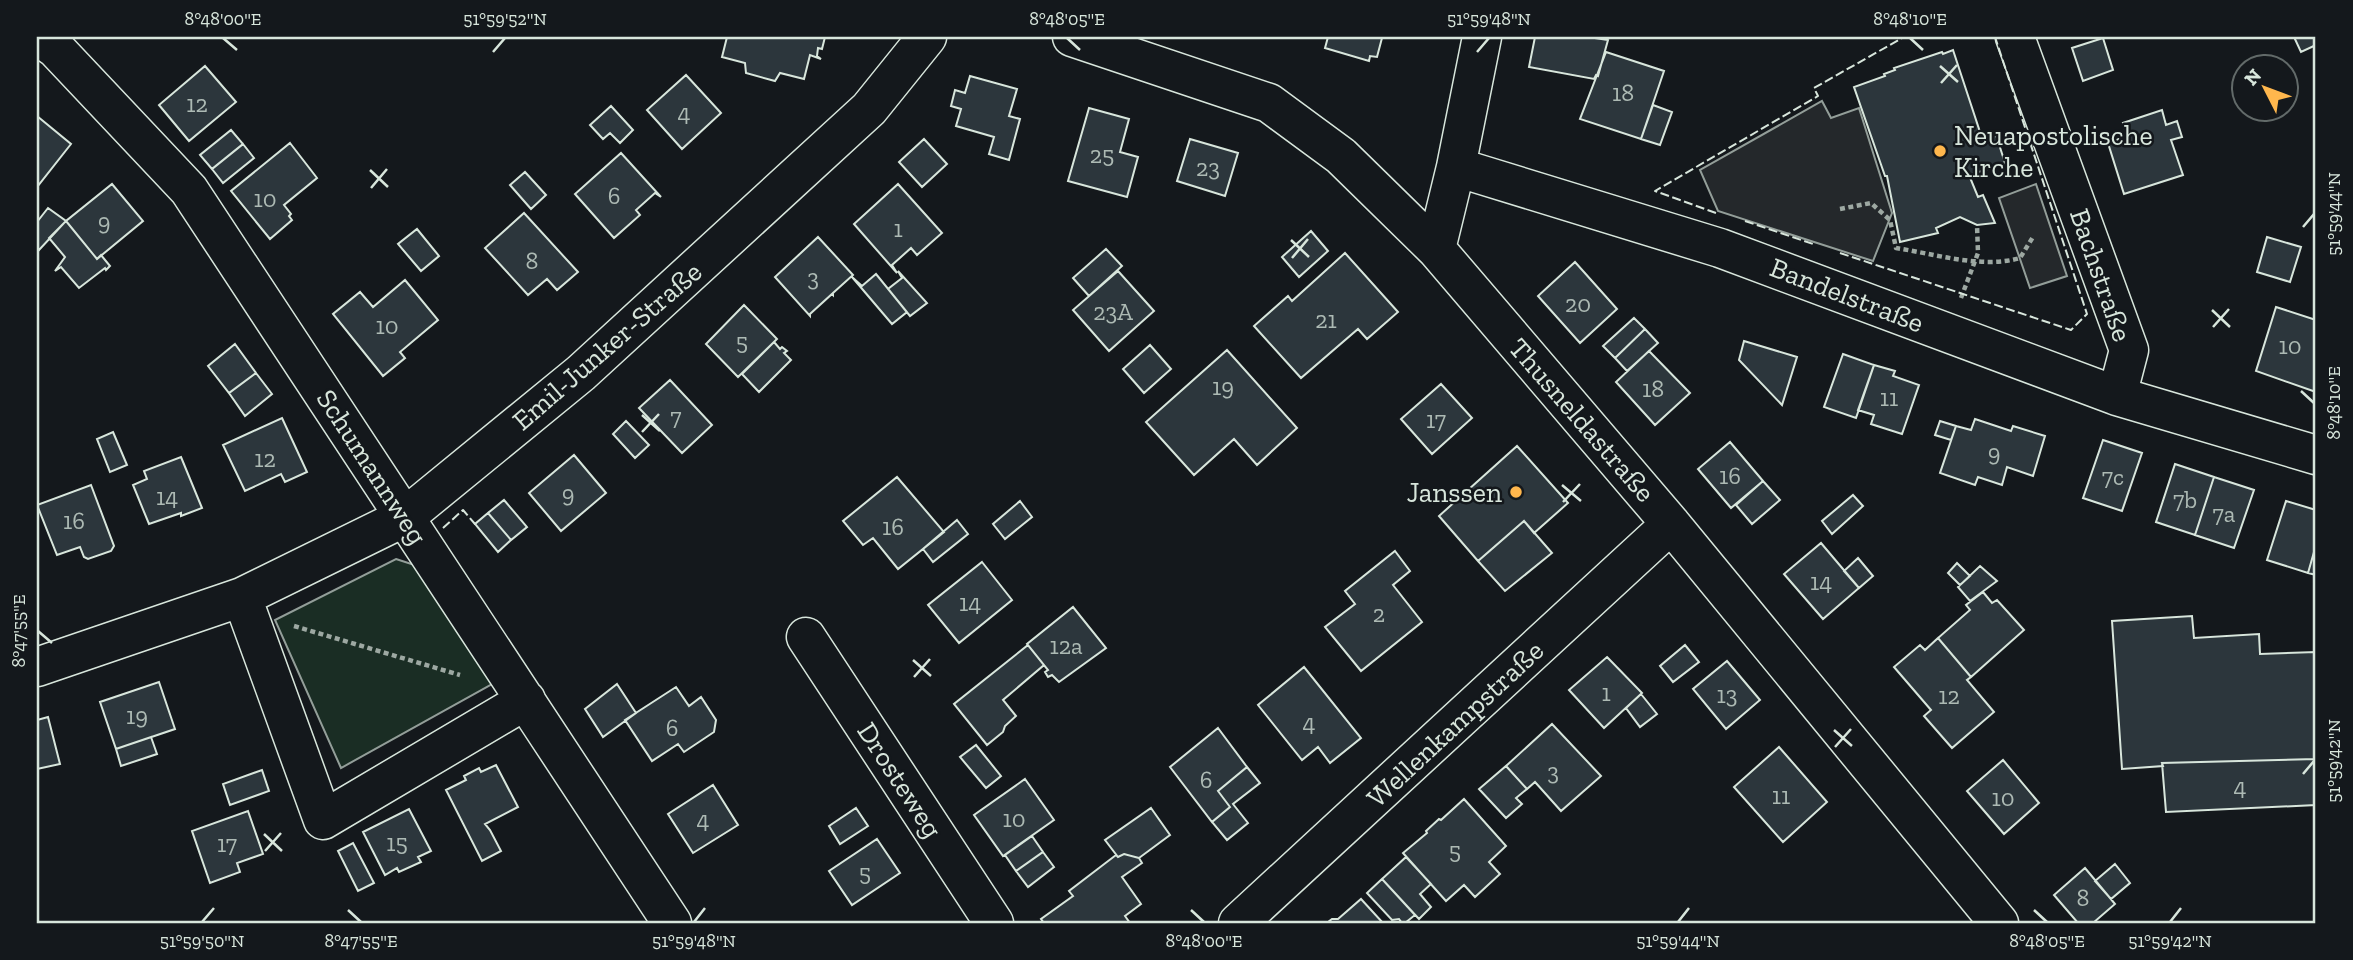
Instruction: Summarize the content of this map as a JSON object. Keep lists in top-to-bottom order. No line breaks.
{"streets":{"street":["Bachstraße","Bandelstraße","Emil-Junker-Straße","Thusneldastraße","Schumannweg","Wellenkampstraße","Drosteweg"]},"crossings":[["Bachstraße","Bandelstraße"],["Emil-Junker-Straße","Schumannweg"],["Thusneldastraße","Wellenkampstraße"]],"places":["Neuapostolische Kirche","Janssen"],"house_numbers":["18","12","4","25","23","6","10","9","1","8","3","20","23A","21","10","5","10","19","18","11","7","17","9","12","16","7c","9","14","7b","7a","16","16","14","14","2","12a","1","13","12","19","4","6","3","6","4","11","10","10","4","15","17","5","5","8"],"north":"top left","coordinates":["8°48'00\"E","51°59'52\"N","8°48'05\"E","51°59'48\"N","8°48'10\"E","51°59'44\"N","8°47'55\"E","51°59'42\"N","51°59'50\"N"]}
